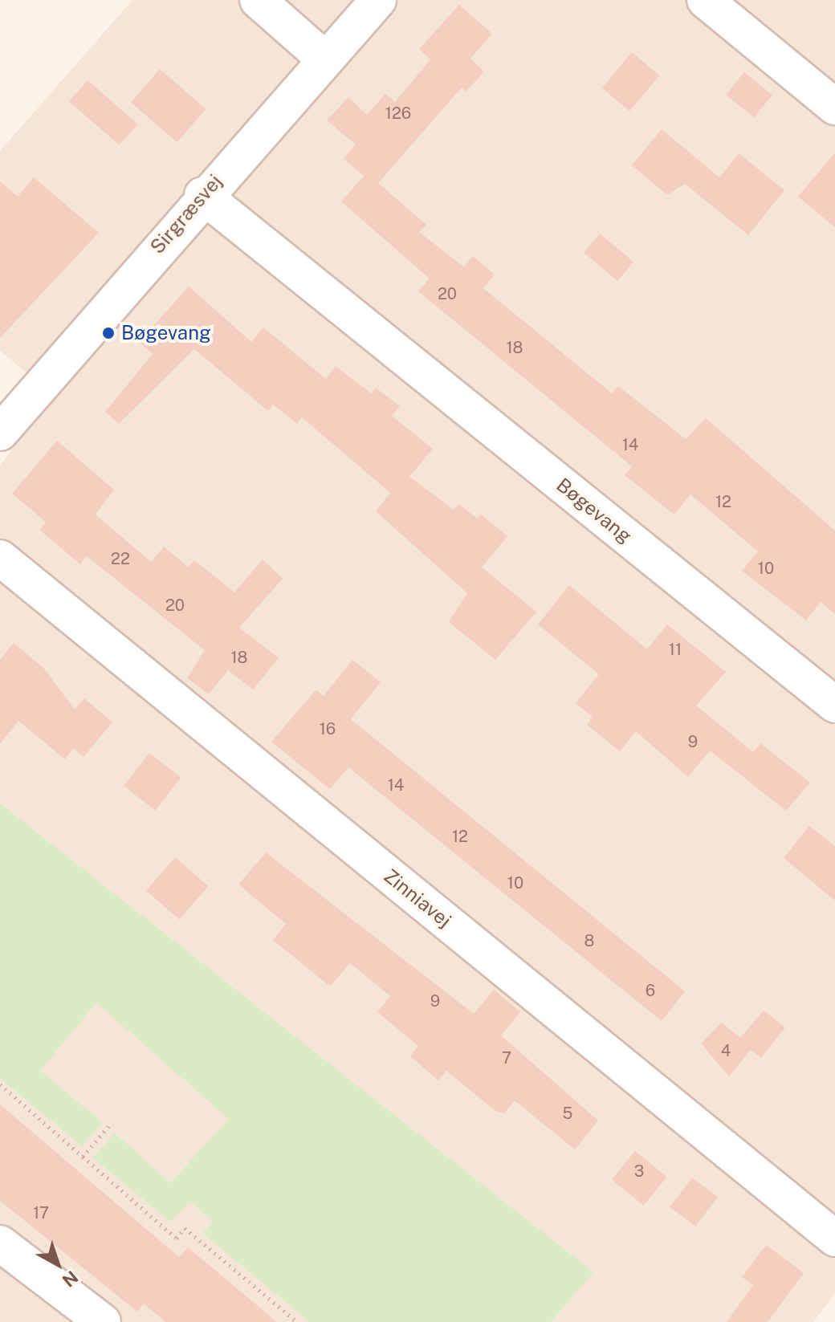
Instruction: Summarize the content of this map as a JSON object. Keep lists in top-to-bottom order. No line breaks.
{"streets":{"street":["Sirgræsvej","Bøgevang","Zinniavej"]},"crossings":[["Sirgræsvej","Bøgevang"]],"places":["Bøgevang"],"house_numbers":["126","20","18","14","12","22","10","20","11","18","16","9","14","12","10","8","6","9","4","7","5","3","17"],"north":"bottom right"}
